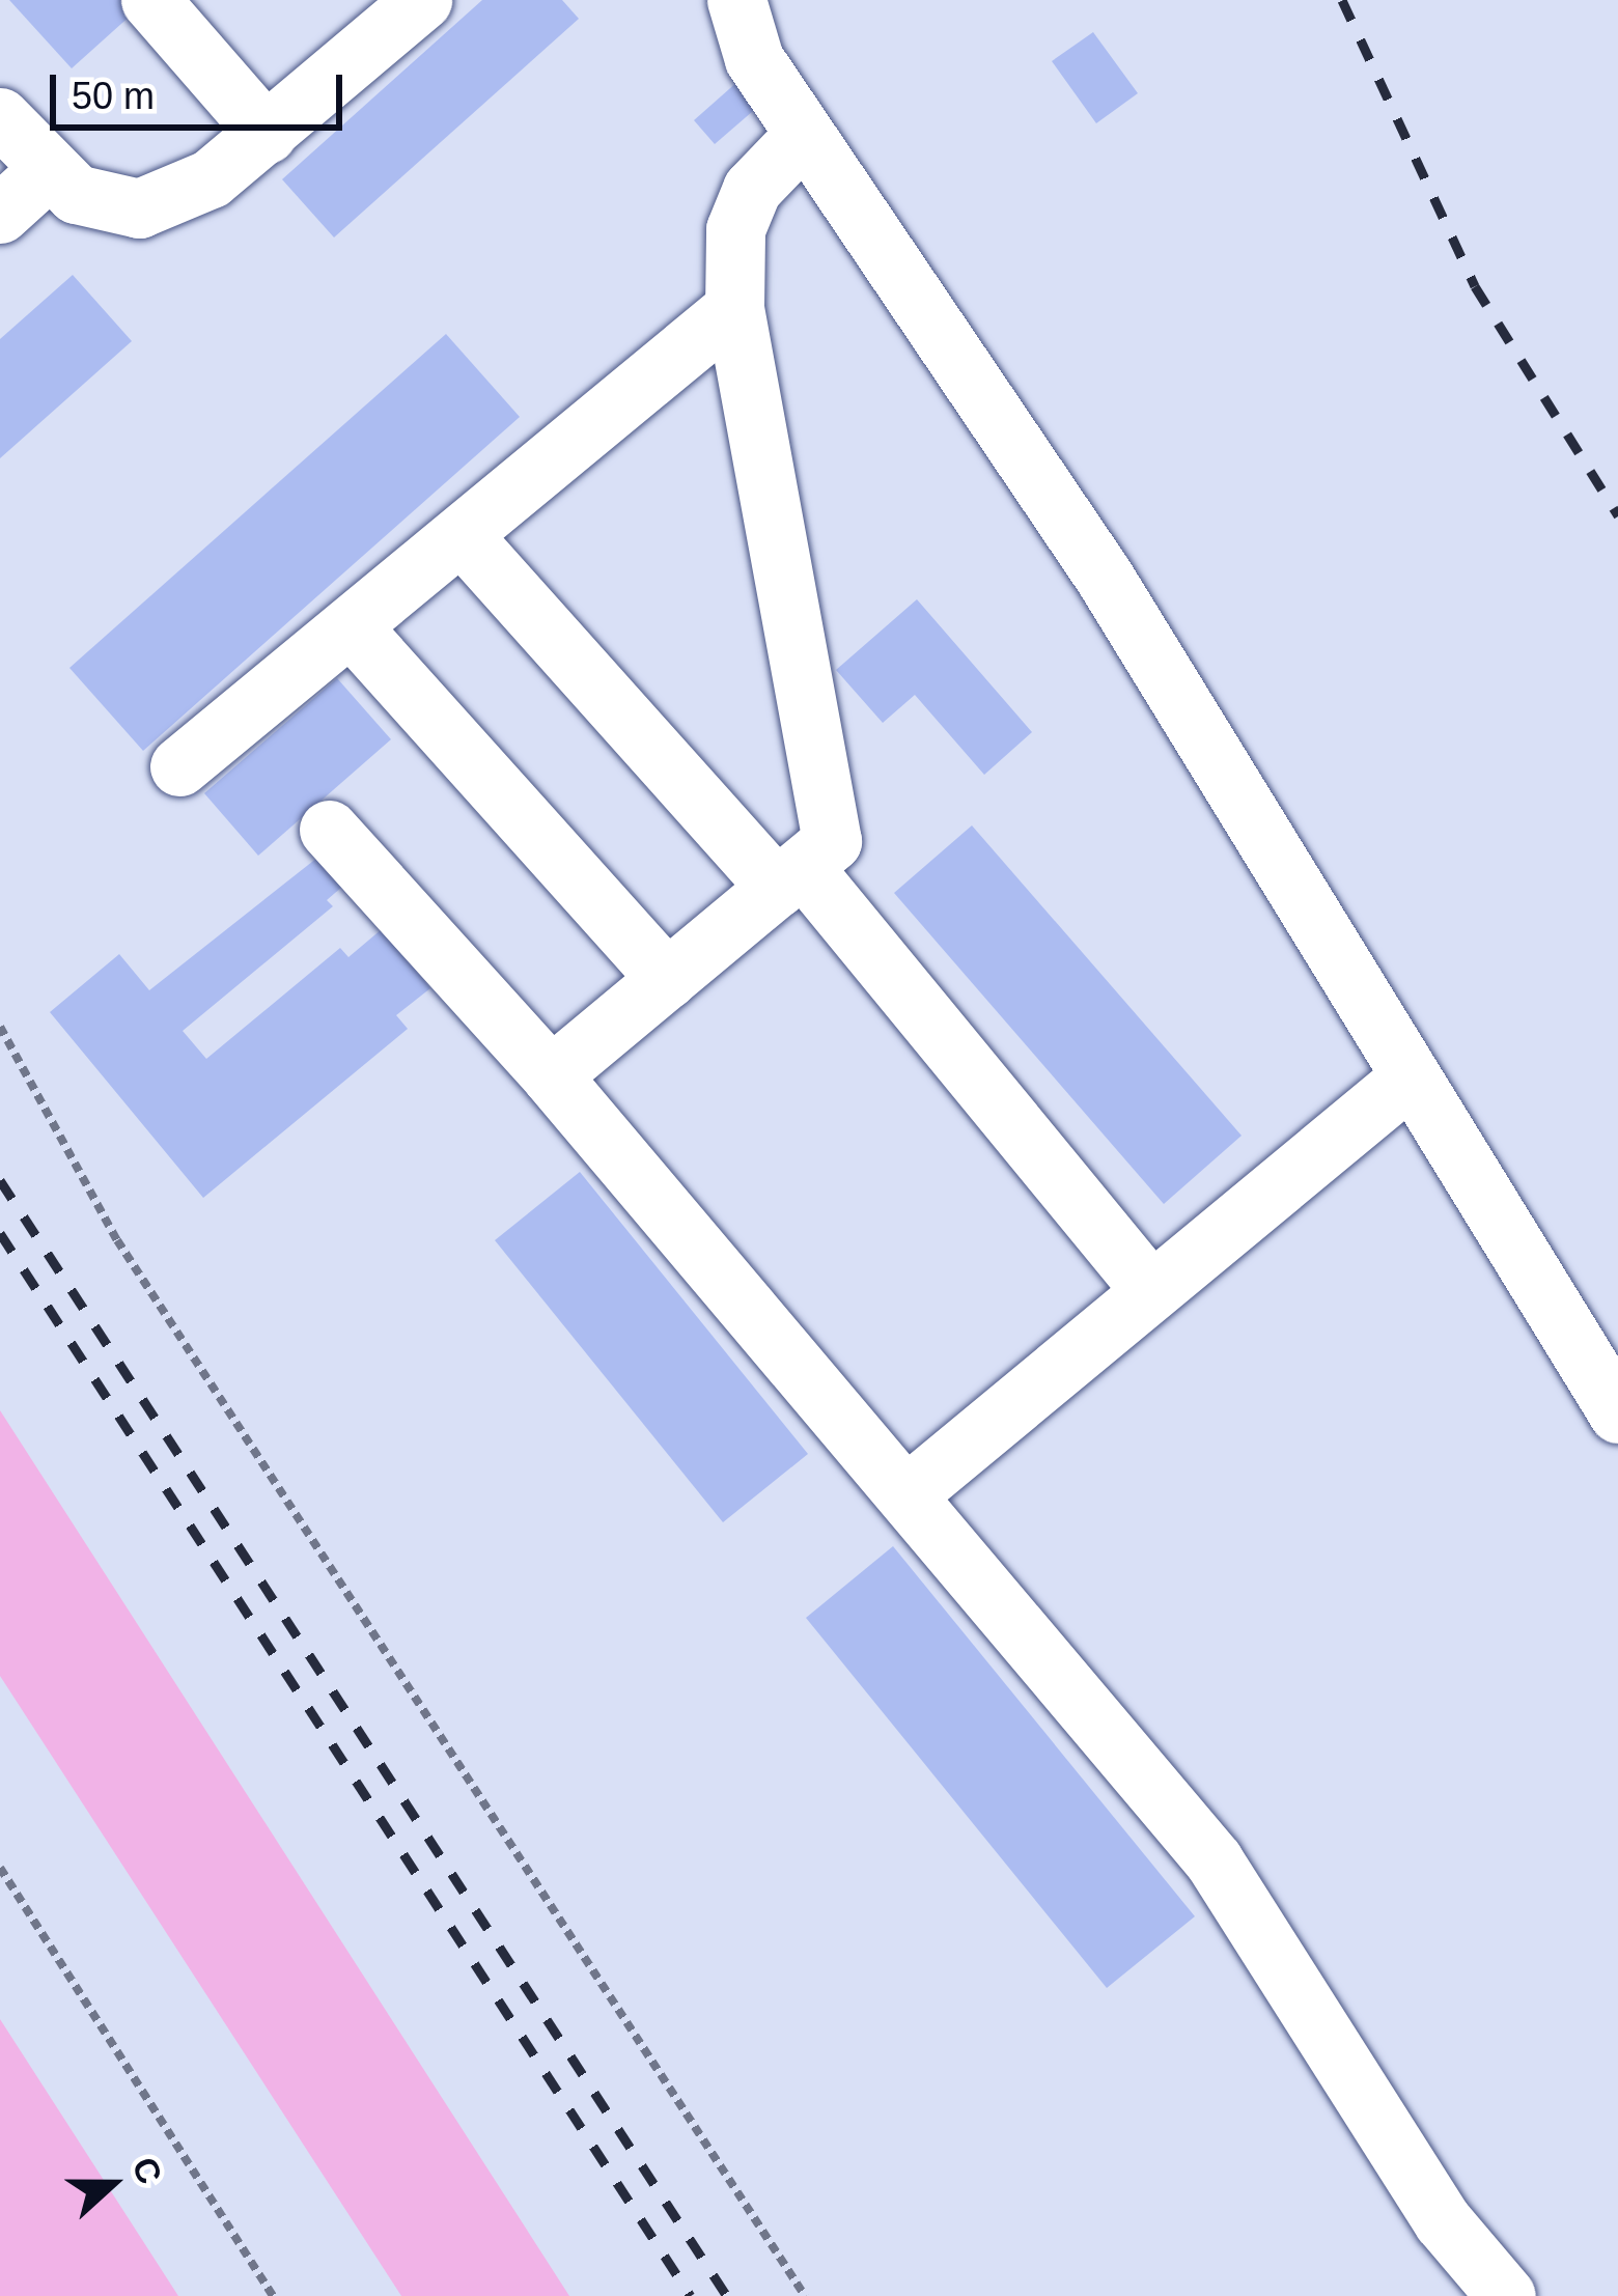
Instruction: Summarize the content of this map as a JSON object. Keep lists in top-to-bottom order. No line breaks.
{"scale_bar":"50 m","north":"right"}
